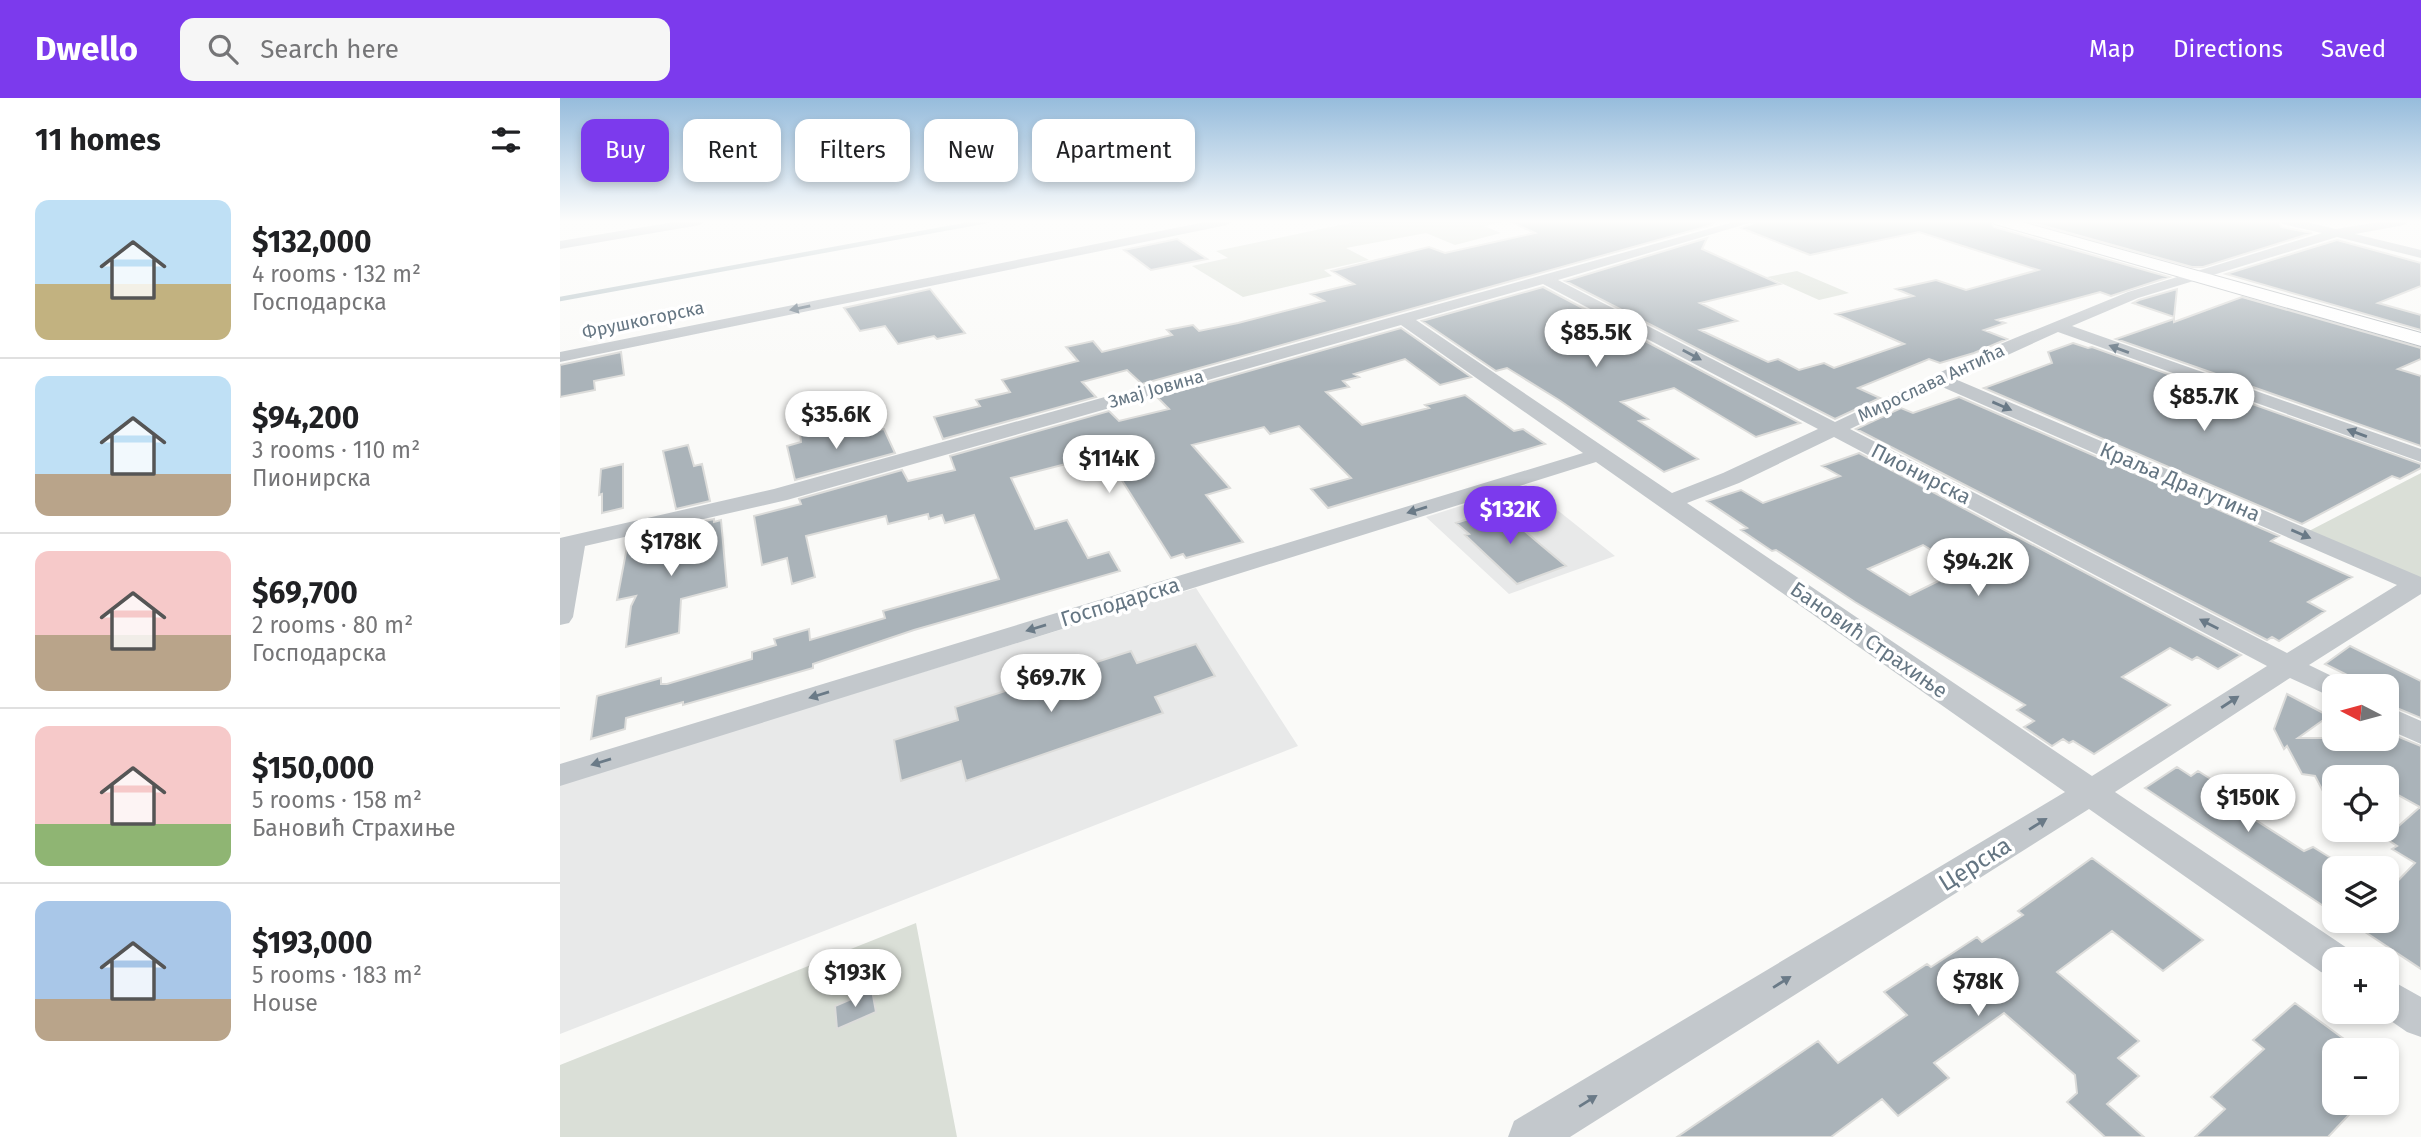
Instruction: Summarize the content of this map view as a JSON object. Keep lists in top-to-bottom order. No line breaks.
{"streets":{"street":["Фрушкогорска","Мирослава Антића","Змај Јовина","Пионирска","Краља Драгутина","Господарска","Бановић Страхиње","Церска"]},"crossings":[["Мирослава Антића","Пионирска"],["Мирослава Антића","Краља Драгутина"],["Мирослава Антића","Бановић Страхиње"],["Змај Јовина","Пионирска"],["Змај Јовина","Бановић Страхиње"],["Пионирска","Церска"],["Краља Драгутина","Церска"],["Господарска","Бановић Страхиње"],["Бановић Страхиње","Церска"]],"one_way":["Фрушкогорска","Господарска","Церска"],"north":"left","page":{"header":"Dwello","search":"Search here","nav":["Map","Directions","Saved"],"heading":"11 homes","chip":["Buy","Rent","Filters","New","Apartment"],"list":[{"name":"$132,000","note":"4 rooms · 132 m² · Господарска"},{"name":"$94,200","note":"3 rooms · 110 m² · Пионирска"},{"name":"$69,700","note":"2 rooms · 80 m² · Господарска"},{"name":"$150,000","note":"5 rooms · 158 m² · Бановић Страхиње"},{"name":"$193,000","note":"5 rooms · 183 m² · House"}],"price":["$85.5K","$85.7K","$35.6K","$114K","$132K","$178K","$94.2K","$69.7K","$150K","$193K","$78K"],"map_buttons":["+","−"]}}
